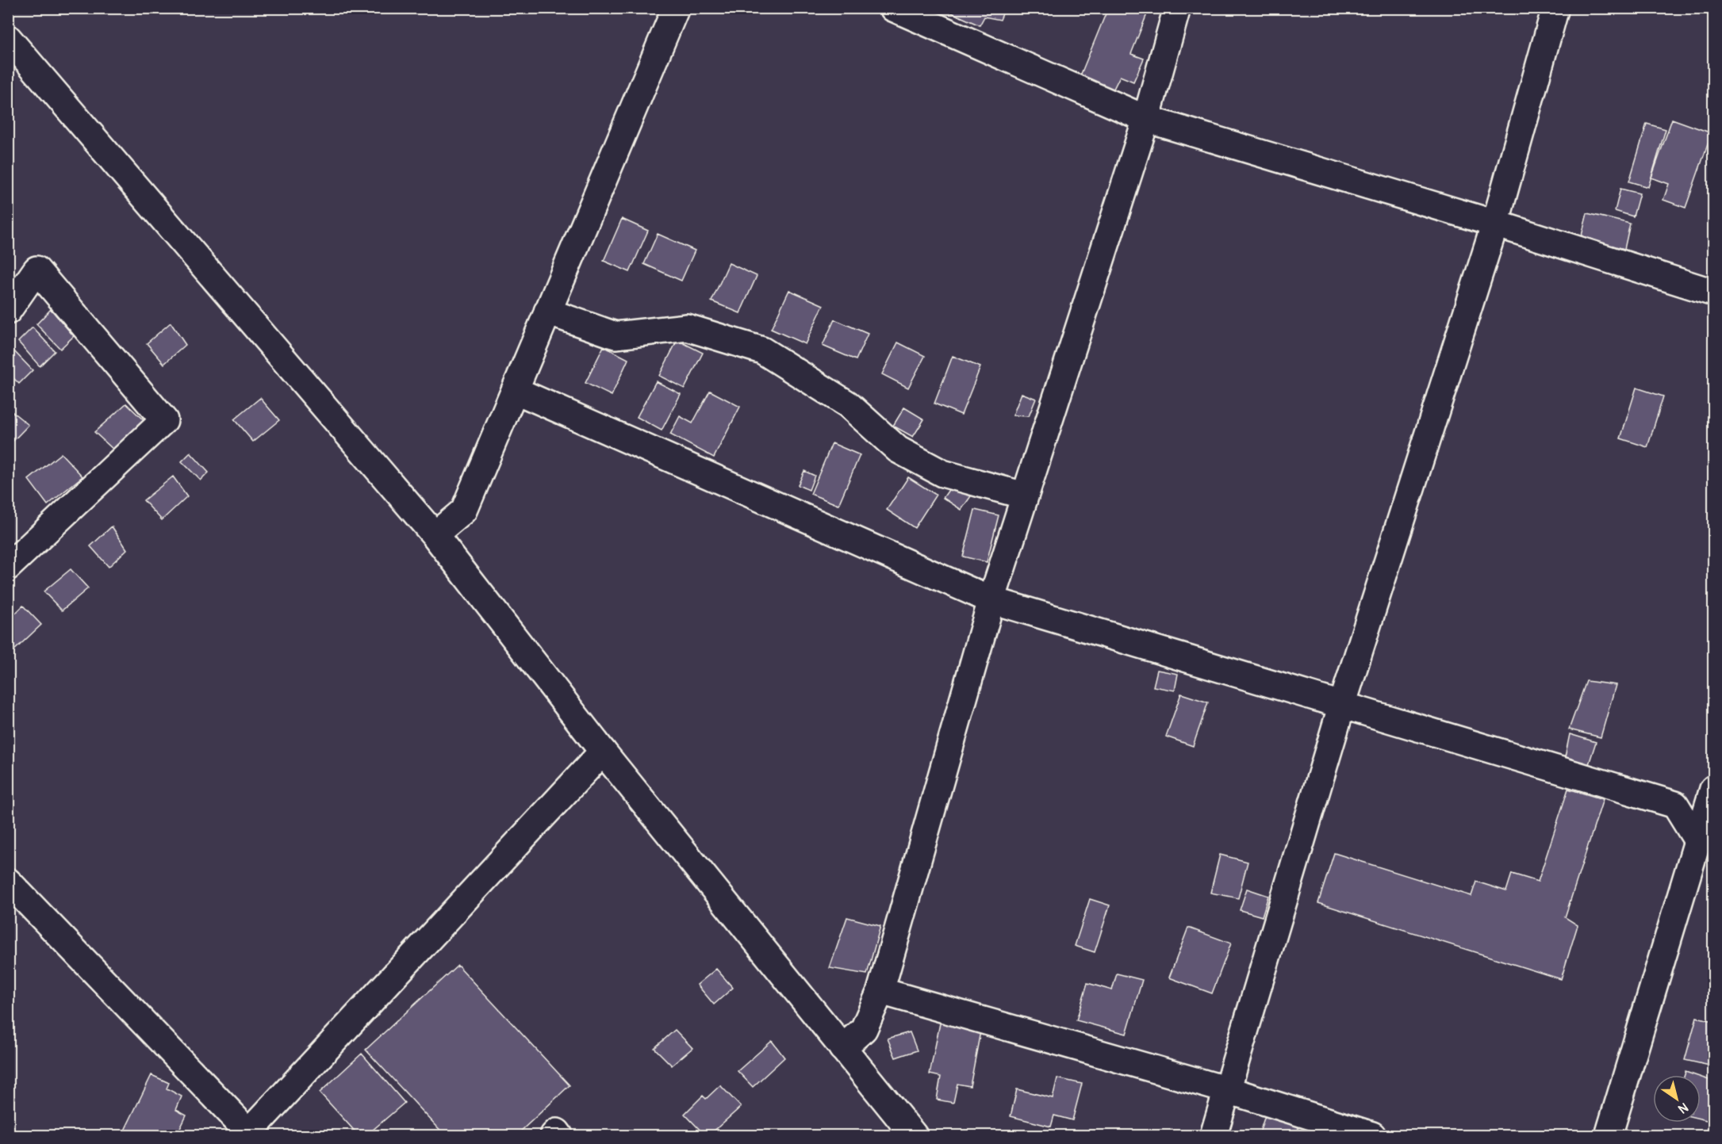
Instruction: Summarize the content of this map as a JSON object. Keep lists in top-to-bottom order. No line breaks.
{"north":"bottom right"}
